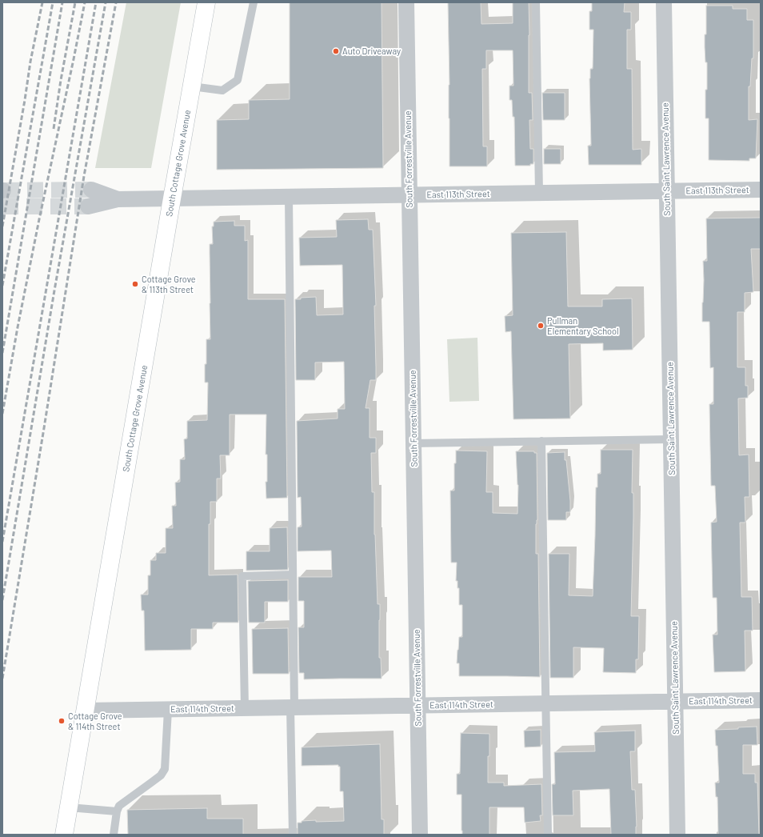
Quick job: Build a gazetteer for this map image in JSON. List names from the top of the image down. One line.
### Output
{"streets":{"street":["South Forrestville Avenue","South Saint Lawrence Avenue","South Cottage Grove Avenue","East 113th Street","East 114th Street"]},"crossings":[["South Forrestville Avenue","East 113th Street"],["South Forrestville Avenue","East 114th Street"],["South Saint Lawrence Avenue","East 113th Street"],["South Saint Lawrence Avenue","East 114th Street"],["South Cottage Grove Avenue","East 113th Street"],["South Cottage Grove Avenue","East 114th Street"]],"places":["Auto Driveaway","Cottage Grove & 113th Street","Pullman Elementary School","Cottage Grove & 114th Street"]}
